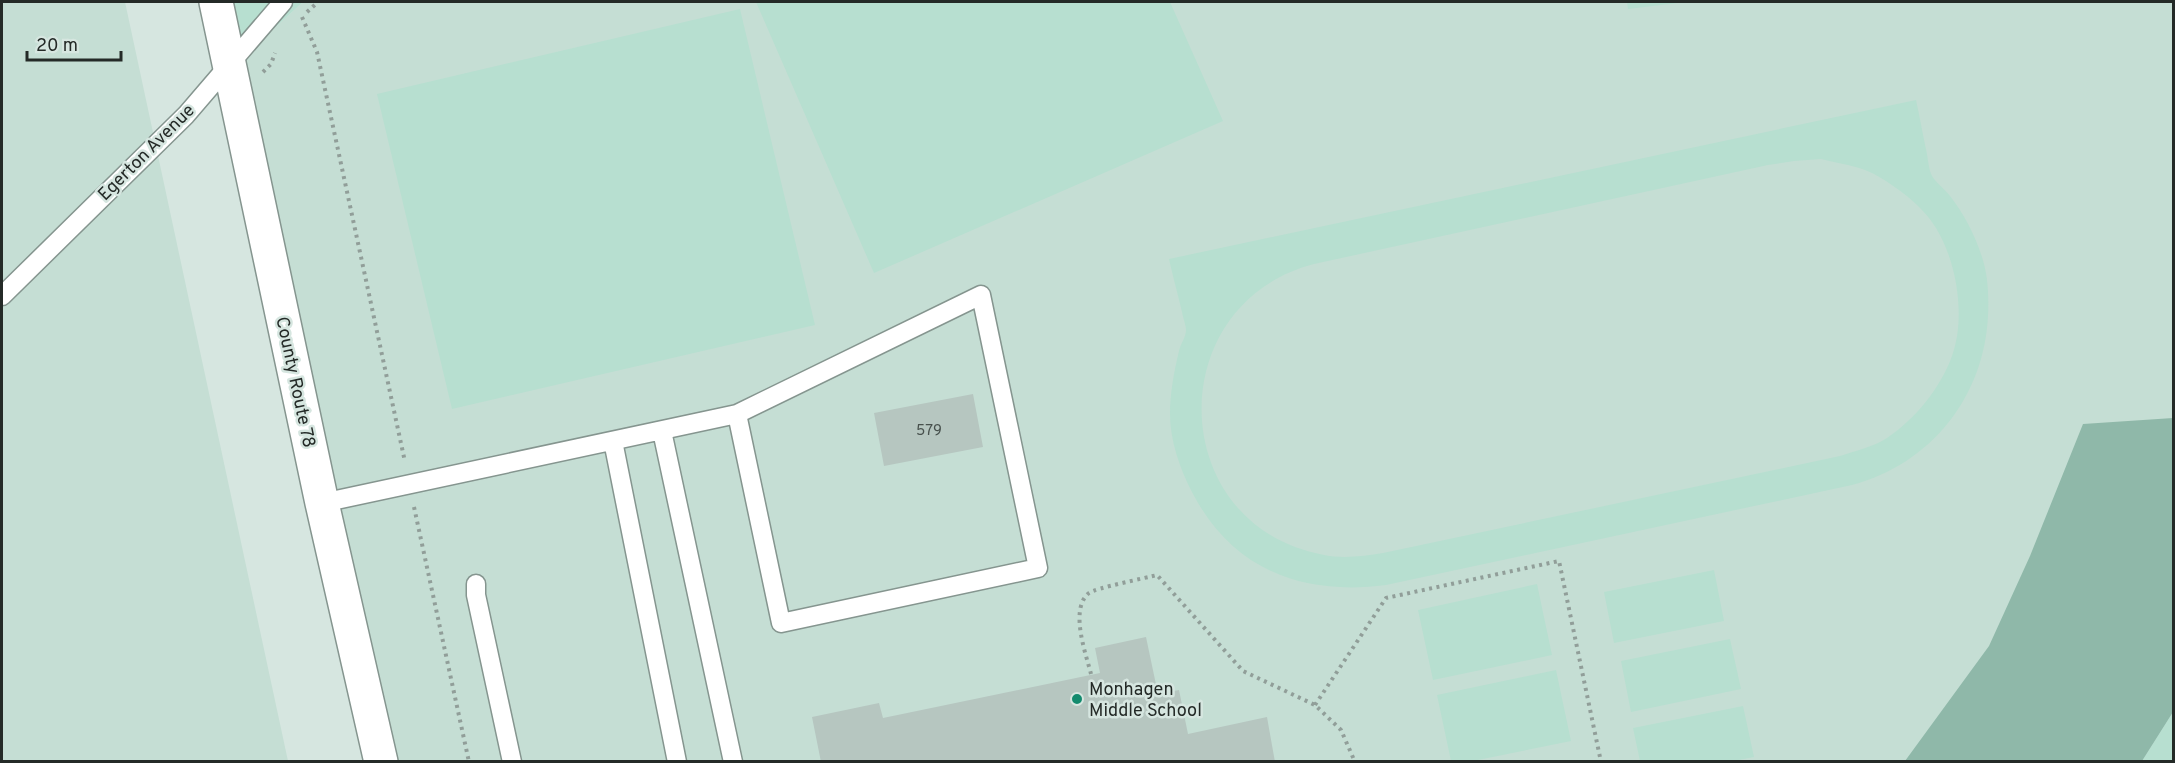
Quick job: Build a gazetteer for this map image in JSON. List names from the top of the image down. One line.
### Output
{"streets":{"street":["County Route 78"],"lane":["Egerton Avenue"]},"crossings":[["Egerton Avenue","County Route 78"]],"places":["Monhagen Middle School"],"house_numbers":["579"],"scale_bar":"20 m"}
